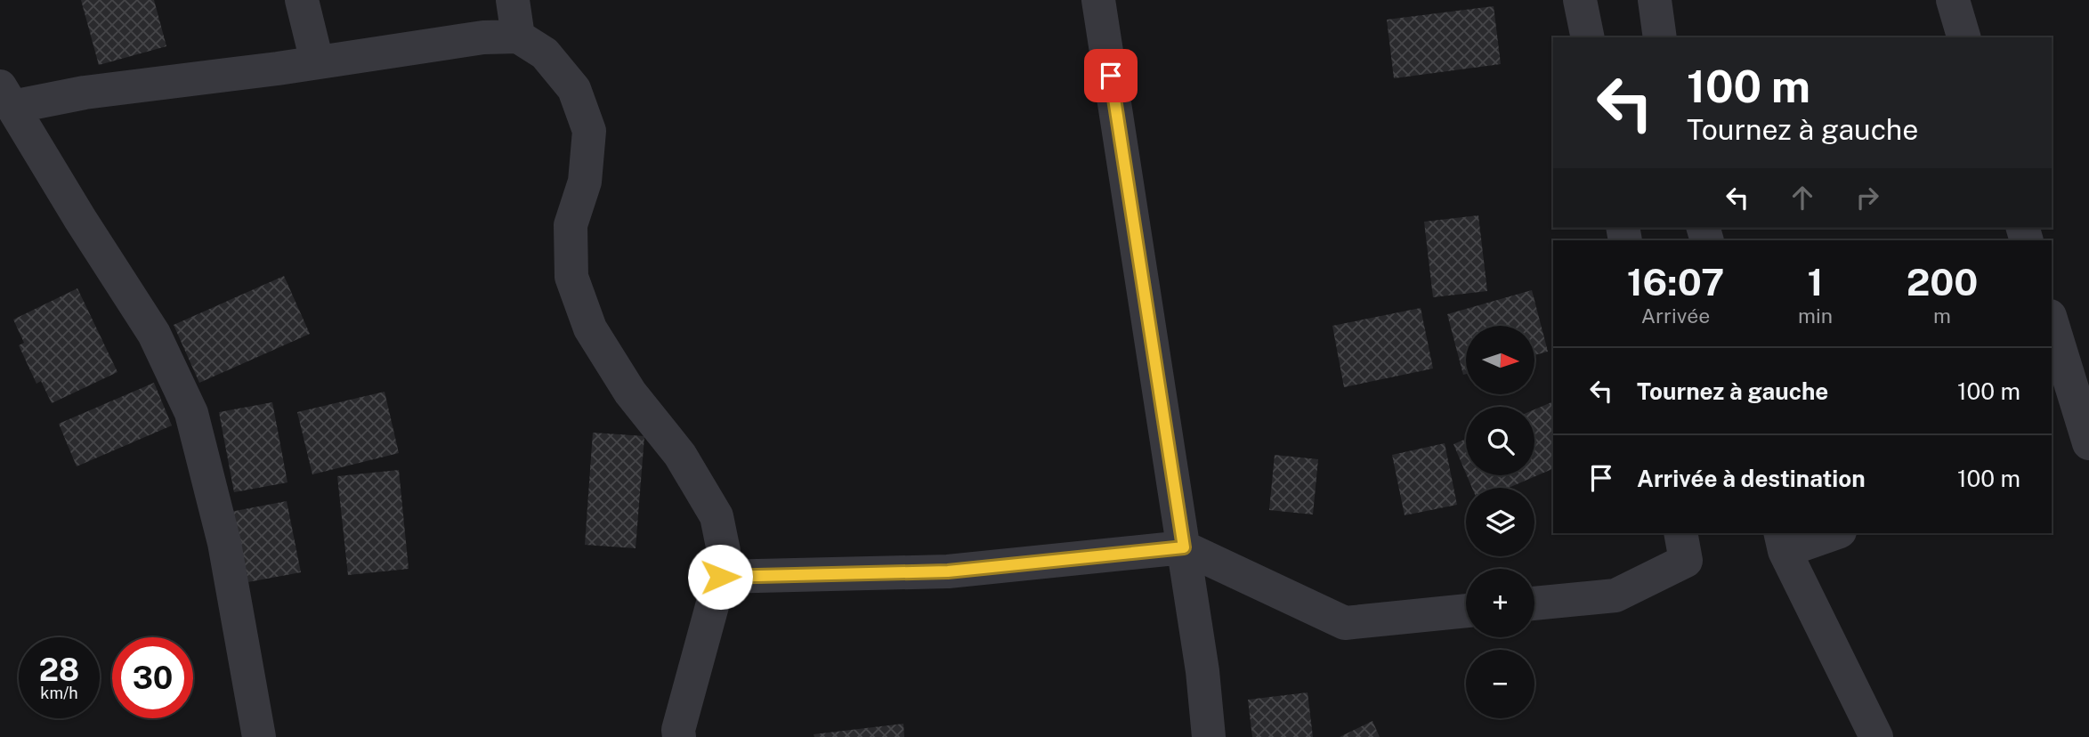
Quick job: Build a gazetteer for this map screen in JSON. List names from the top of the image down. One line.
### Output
{"north":"right","page":{"turn":["100 m","Tournez à gauche"],"eta":["16:07","Arrivée","1","min","200","m"],"map_buttons":["+","−"],"list":[{"name":"Tournez à gauche","value":"100 m"},{"name":"Arrivée à destination","value":"100 m"}],"speed":"28 km/h","limit":"30"}}
